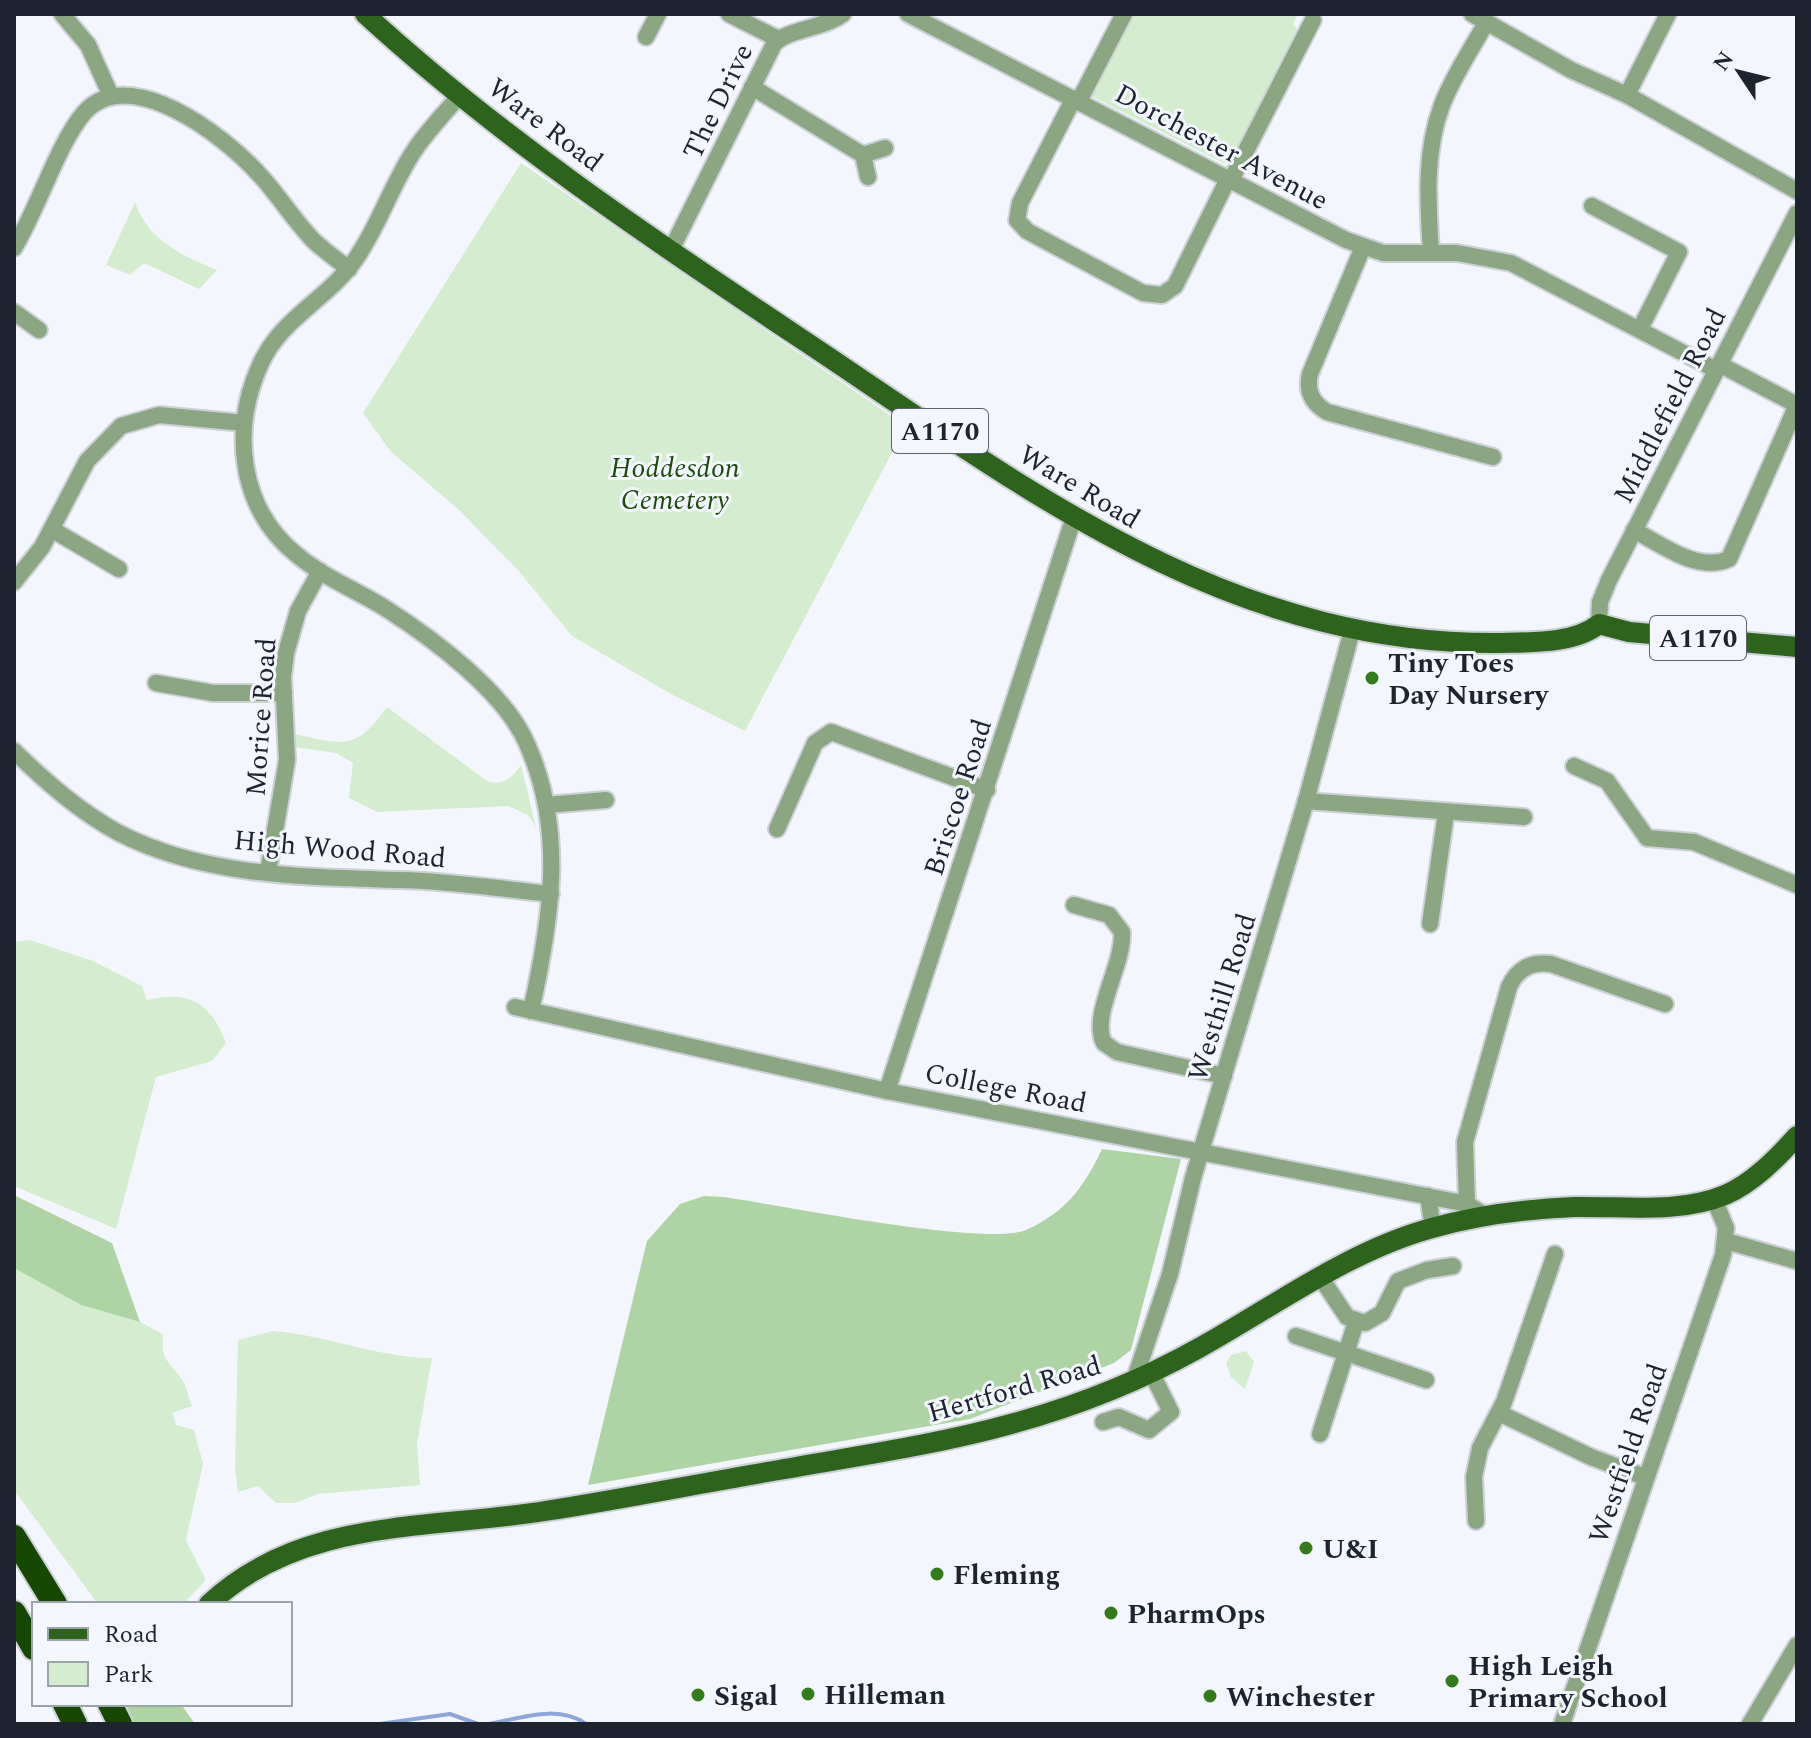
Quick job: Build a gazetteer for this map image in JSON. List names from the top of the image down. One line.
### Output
{"streets":{"main road":["Ware Road","A1170","Hertford Road"],"street":["The Drive","Dorchester Avenue","Middlefield Road","Morice Road","Briscoe Road","High Wood Road","Westhill Road","College Road","Westfield Road"]},"crossings":[["The Drive","Ware Road"],["Ware Road","Middlefield Road"],["Ware Road","A1170"],["Ware Road","Briscoe Road"],["Ware Road","Westhill Road"],["Dorchester Avenue","Middlefield Road"],["Middlefield Road","A1170"],["Morice Road","High Wood Road"],["Briscoe Road","College Road"],["High Wood Road","College Road"],["Westhill Road","College Road"],["Westhill Road","Hertford Road"],["College Road","Hertford Road"]],"parks":["Hoddesdon Cemetery"],"places":["Tiny Toes Day Nursery","U&I","Fleming","PharmOps","High Leigh Primary School","Hilleman","Sigal","Winchester"],"legend":["Road","Park"],"north":"top left"}
